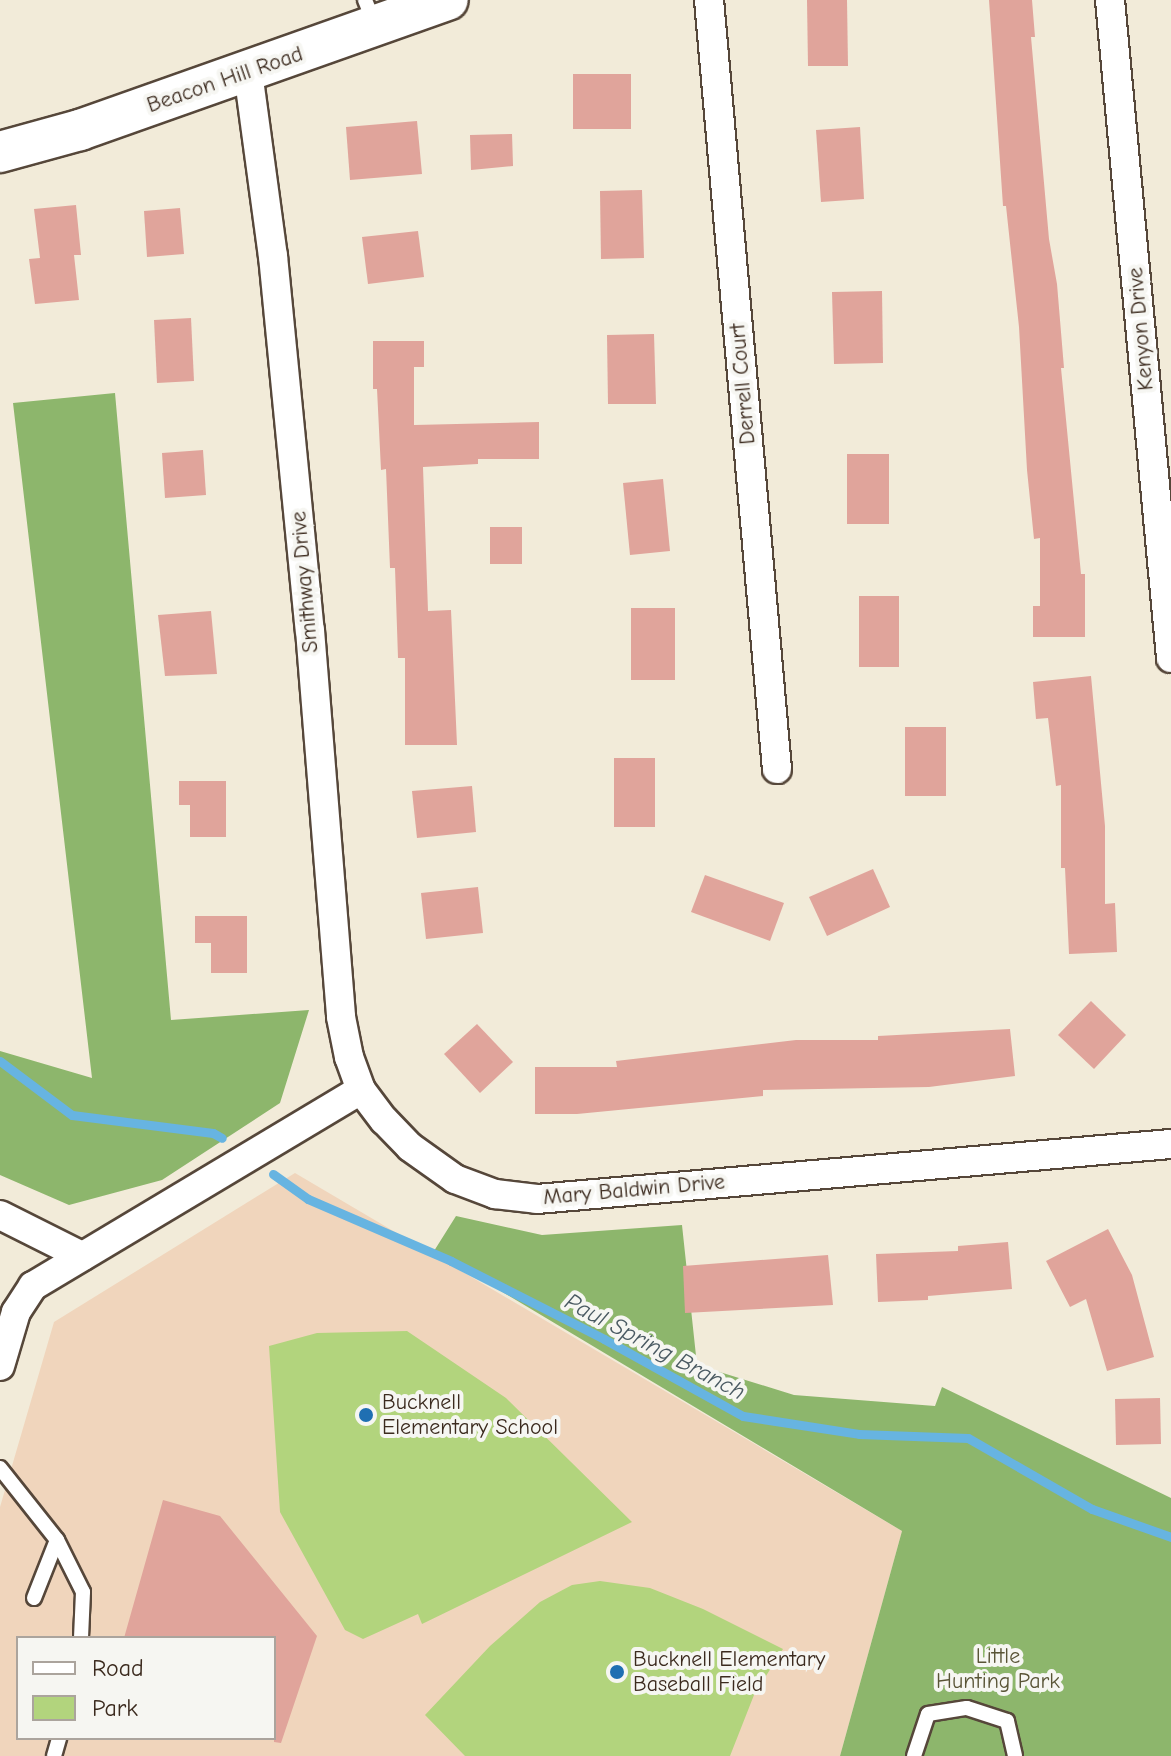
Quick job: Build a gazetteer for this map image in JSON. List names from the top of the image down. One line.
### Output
{"streets":{"main road":["Beacon Hill Road"],"street":["Kenyon Drive","Derrell Court","Smithway Drive","Mary Baldwin Drive"]},"crossings":[["Beacon Hill Road","Smithway Drive"],["Smithway Drive","Mary Baldwin Drive"]],"water":["Paul Spring Branch"],"parks":["Little Hunting Park"],"places":["Bucknell Elementary School","Bucknell Elementary Baseball Field"],"legend":["Road","Park"]}
